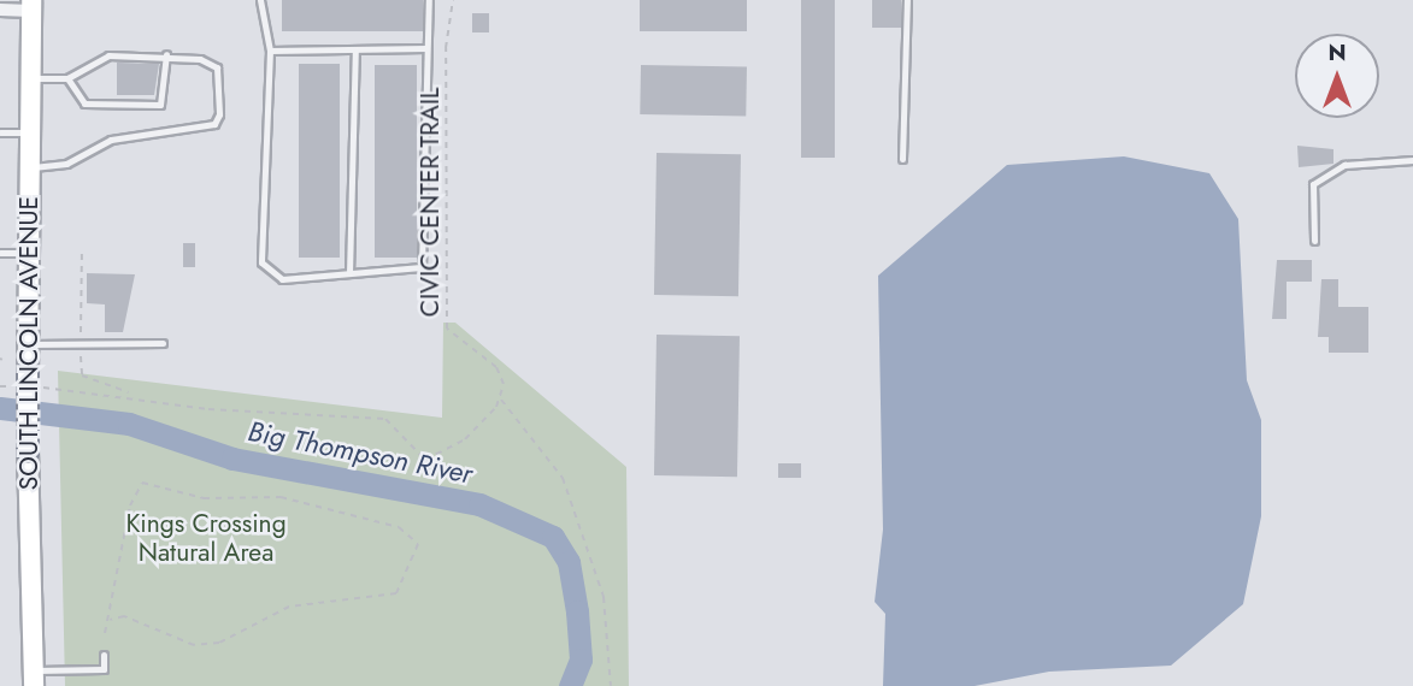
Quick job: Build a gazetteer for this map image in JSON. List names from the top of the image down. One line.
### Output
{"streets":{"highway":["SOUTH LINCOLN AVENUE"],"path":["CIVIC CENTER TRAIL"]},"water":["Big Thompson River"],"parks":["Kings Crossing Natural Area"],"north":"top"}
